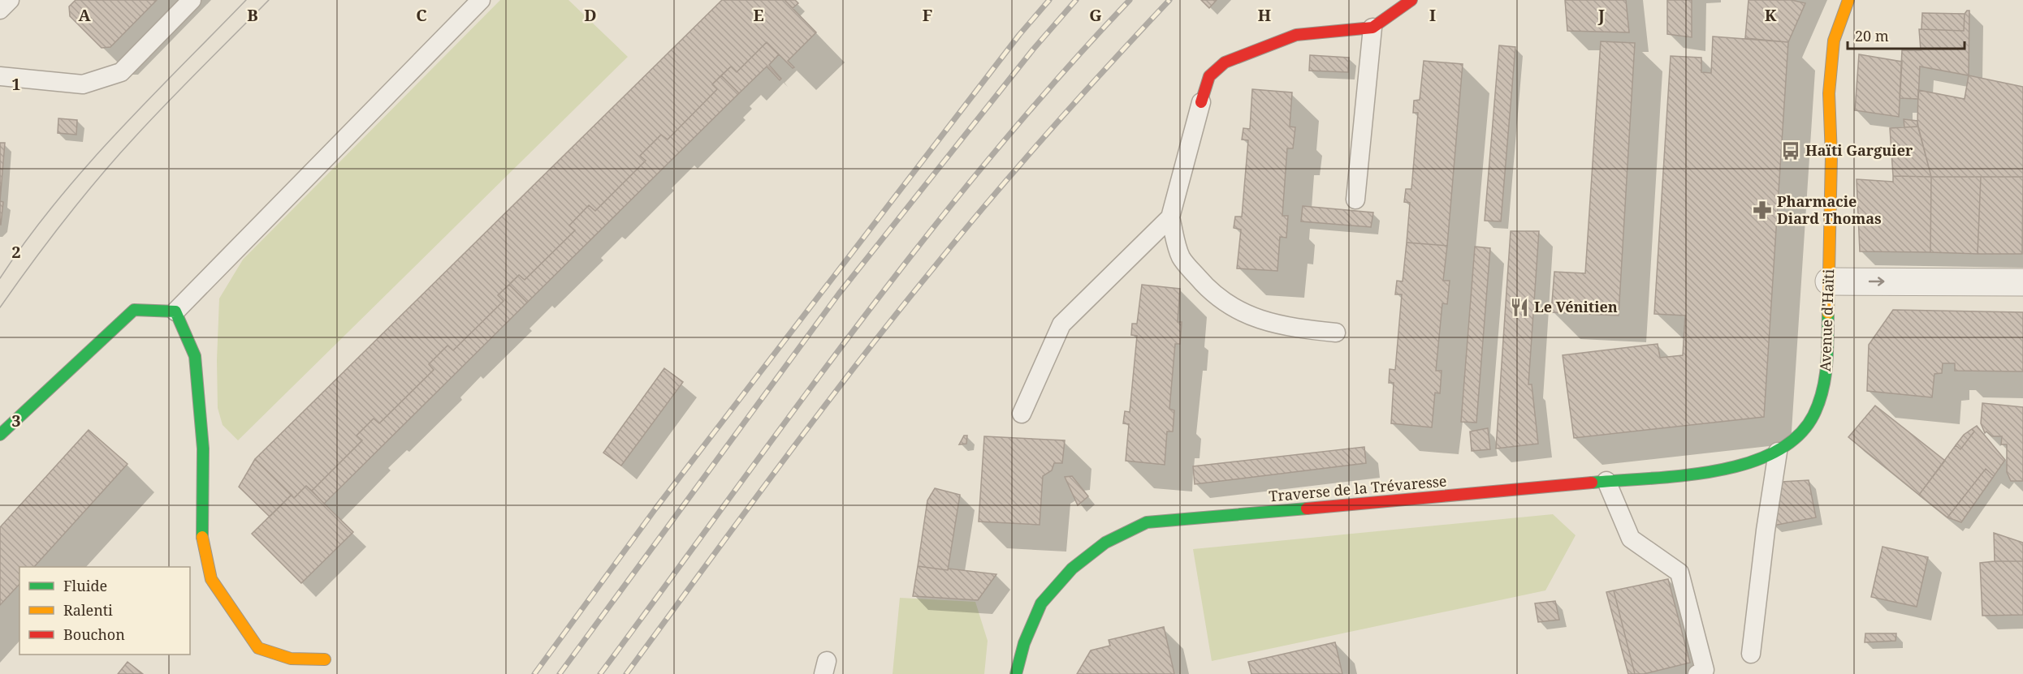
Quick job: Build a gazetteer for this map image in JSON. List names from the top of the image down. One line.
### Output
{"streets":{"street":["Avenue d'Haïti","Traverse de la Trévaresse"]},"crossings":[["Avenue d'Haïti","Traverse de la Trévaresse"]],"places":{"bus stop":["Haïti Garguier"],"pharmacy":["Pharmacie Diard Thomas"],"restaurant":["Le Vénitien"]},"legend":["Fluide","Ralenti","Bouchon"],"scale_bar":"20 m","grid":{"columns":["A","B","C","D","E","F","G","H","I","J","K"],"rows":["1","2","3"]}}
